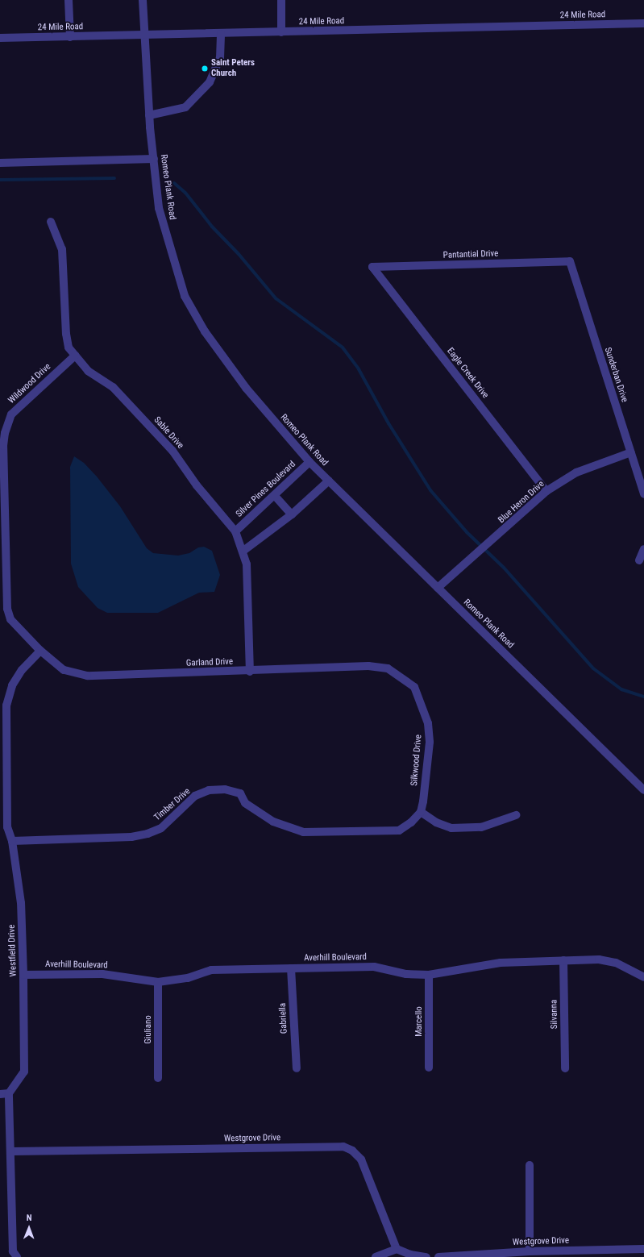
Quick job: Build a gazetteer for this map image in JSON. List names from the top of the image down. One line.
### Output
{"streets":{"street":["24 Mile Road","Romeo Plank Road","Pantantial Drive","Eagle Creek Drive","Sunderban Drive","Wildwood Drive","Sable Drive","Silver Pines Boulevard","Blue Heron Drive","Garland Drive","Silkwood Drive","Timber Drive","Westfield Drive","Averhill Boulevard","Silvanna","Gabriella","Marcello","Giuliano","Westgrove Drive"]},"crossings":[["24 Mile Road","Romeo Plank Road"],["Romeo Plank Road","Silver Pines Boulevard"],["Romeo Plank Road","Blue Heron Drive"],["Pantantial Drive","Eagle Creek Drive"],["Pantantial Drive","Sunderban Drive"],["Eagle Creek Drive","Blue Heron Drive"],["Sunderban Drive","Blue Heron Drive"],["Wildwood Drive","Sable Drive"],["Wildwood Drive","Garland Drive"],["Wildwood Drive","Westfield Drive"],["Sable Drive","Silver Pines Boulevard"],["Sable Drive","Garland Drive"],["Garland Drive","Silkwood Drive"],["Garland Drive","Westfield Drive"],["Silkwood Drive","Timber Drive"],["Timber Drive","Westfield Drive"],["Westfield Drive","Averhill Boulevard"],["Averhill Boulevard","Silvanna"],["Averhill Boulevard","Gabriella"],["Averhill Boulevard","Marcello"],["Averhill Boulevard","Giuliano"]],"places":["Saint Peters Church"],"north":"top"}
